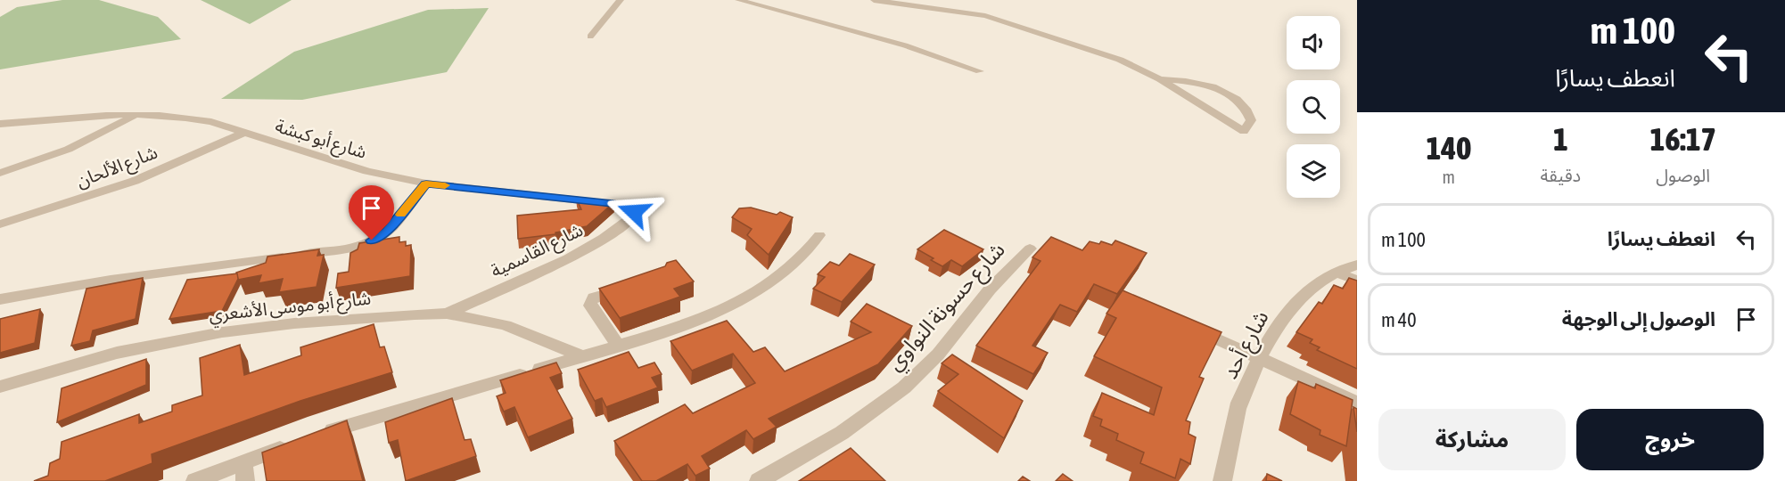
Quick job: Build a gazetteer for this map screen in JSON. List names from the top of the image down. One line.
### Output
{"streets":{"street":["شارع أبو كبشة","شارع الألحان","شارع القاسمية","شارع أبو موسى الأشعري","شارع حسونة النواوي","شارع أحد"]},"crossings":[["شارع أبو كبشة","شارع الألحان"],["شارع أبو كبشة","شارع القاسمية"],["شارع القاسمية","شارع أبو موسى الأشعري"]],"page":{"turn":["100 m","انعطف يسارًا"],"eta":["16:17","الوصول","1","دقيقة","140","m"],"list":[{"name":"انعطف يسارًا","value":"100 m"},{"name":"الوصول إلى الوجهة","value":"40 m"}],"buttons":["خروج","مشاركة"]}}
